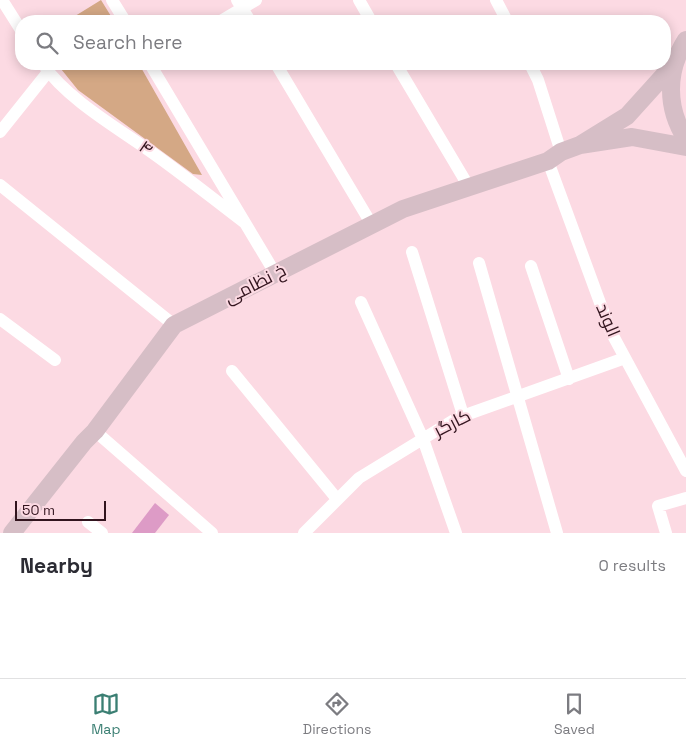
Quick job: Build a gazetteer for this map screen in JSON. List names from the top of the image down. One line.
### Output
{"streets":{"street":["۴","خ نظامی","الوند","کارگر"]},"crossings":[["خ نظامی","الوند"],["الوند","کارگر"]],"scale_bar":"50 m","page":{"search":"Search here","scale":"50 m","heading":["Nearby","0 results"],"nav":["Map","Directions","Saved"]}}
